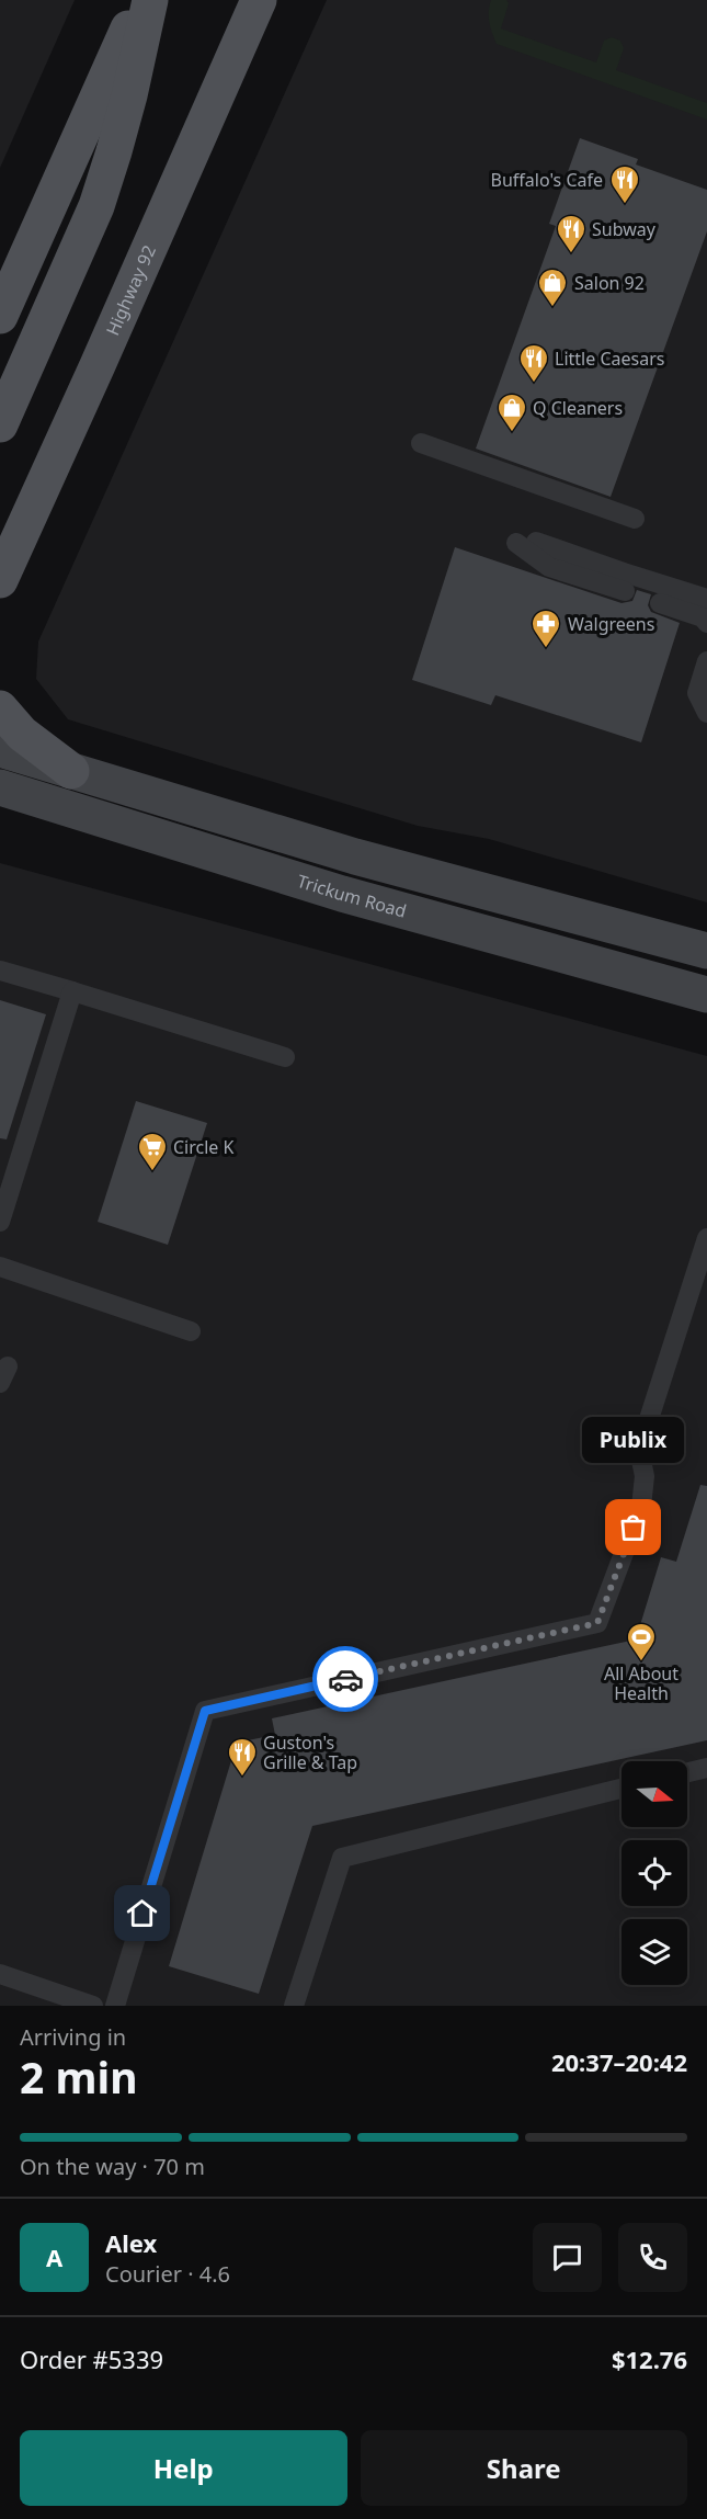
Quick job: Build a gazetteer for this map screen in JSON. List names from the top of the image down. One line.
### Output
{"streets":{"main road":["Highway 92"],"street":["Trickum Road"]},"places":{"restaurant":["Buffalo's Cafe","Subway","Little Caesars","Guston's Grille & Tap"],"shop":["Salon 92","Q Cleaners"],"pharmacy":["Walgreens"],"supermarket":["Circle K"],"other":["Publix"],"sports":["All About Health"]},"north":"right","page":{"bubble":"Publix","heading":["2 min","Arriving in","20:37–20:42"],"panel":["Alex","Courier · 4.6","Order #5339","$12.76"],"bar":"On the way · 70 m","round":"A","buttons":["Help","Share"]}}
